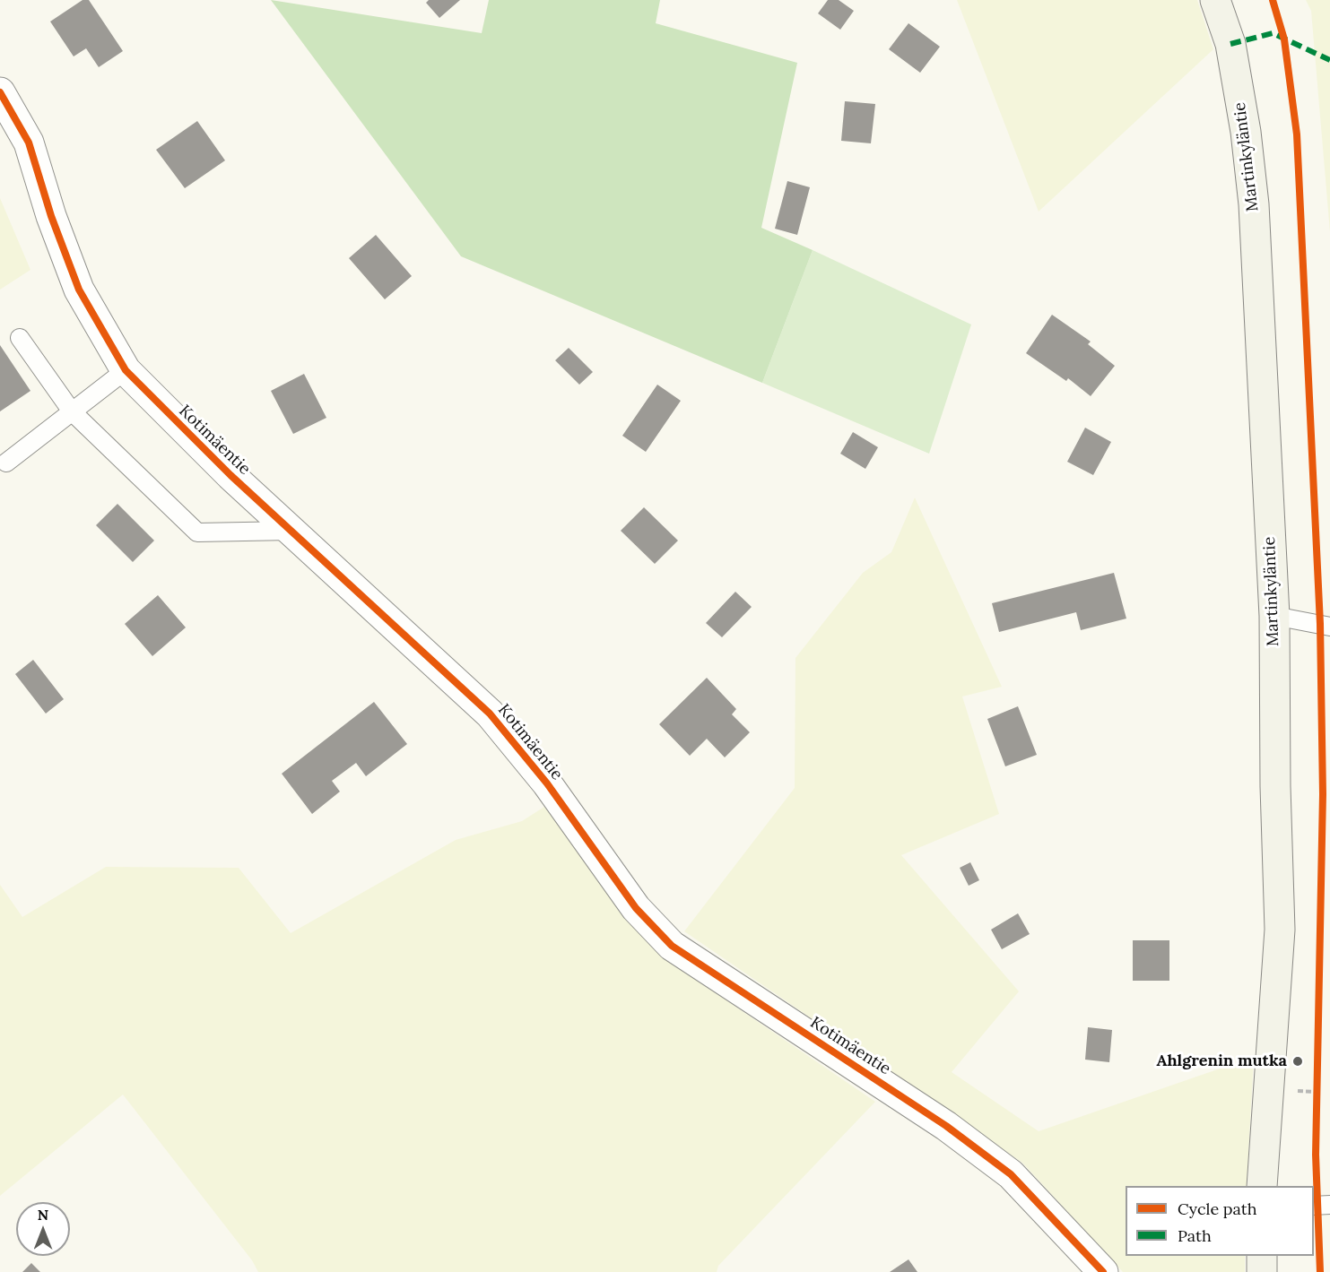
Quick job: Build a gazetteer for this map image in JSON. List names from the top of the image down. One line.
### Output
{"streets":{"street":["Martinkyläntie","Kotimäentie"]},"places":["Ahlgrenin mutka"],"legend":["Cycle path","Path"],"north":"top"}
